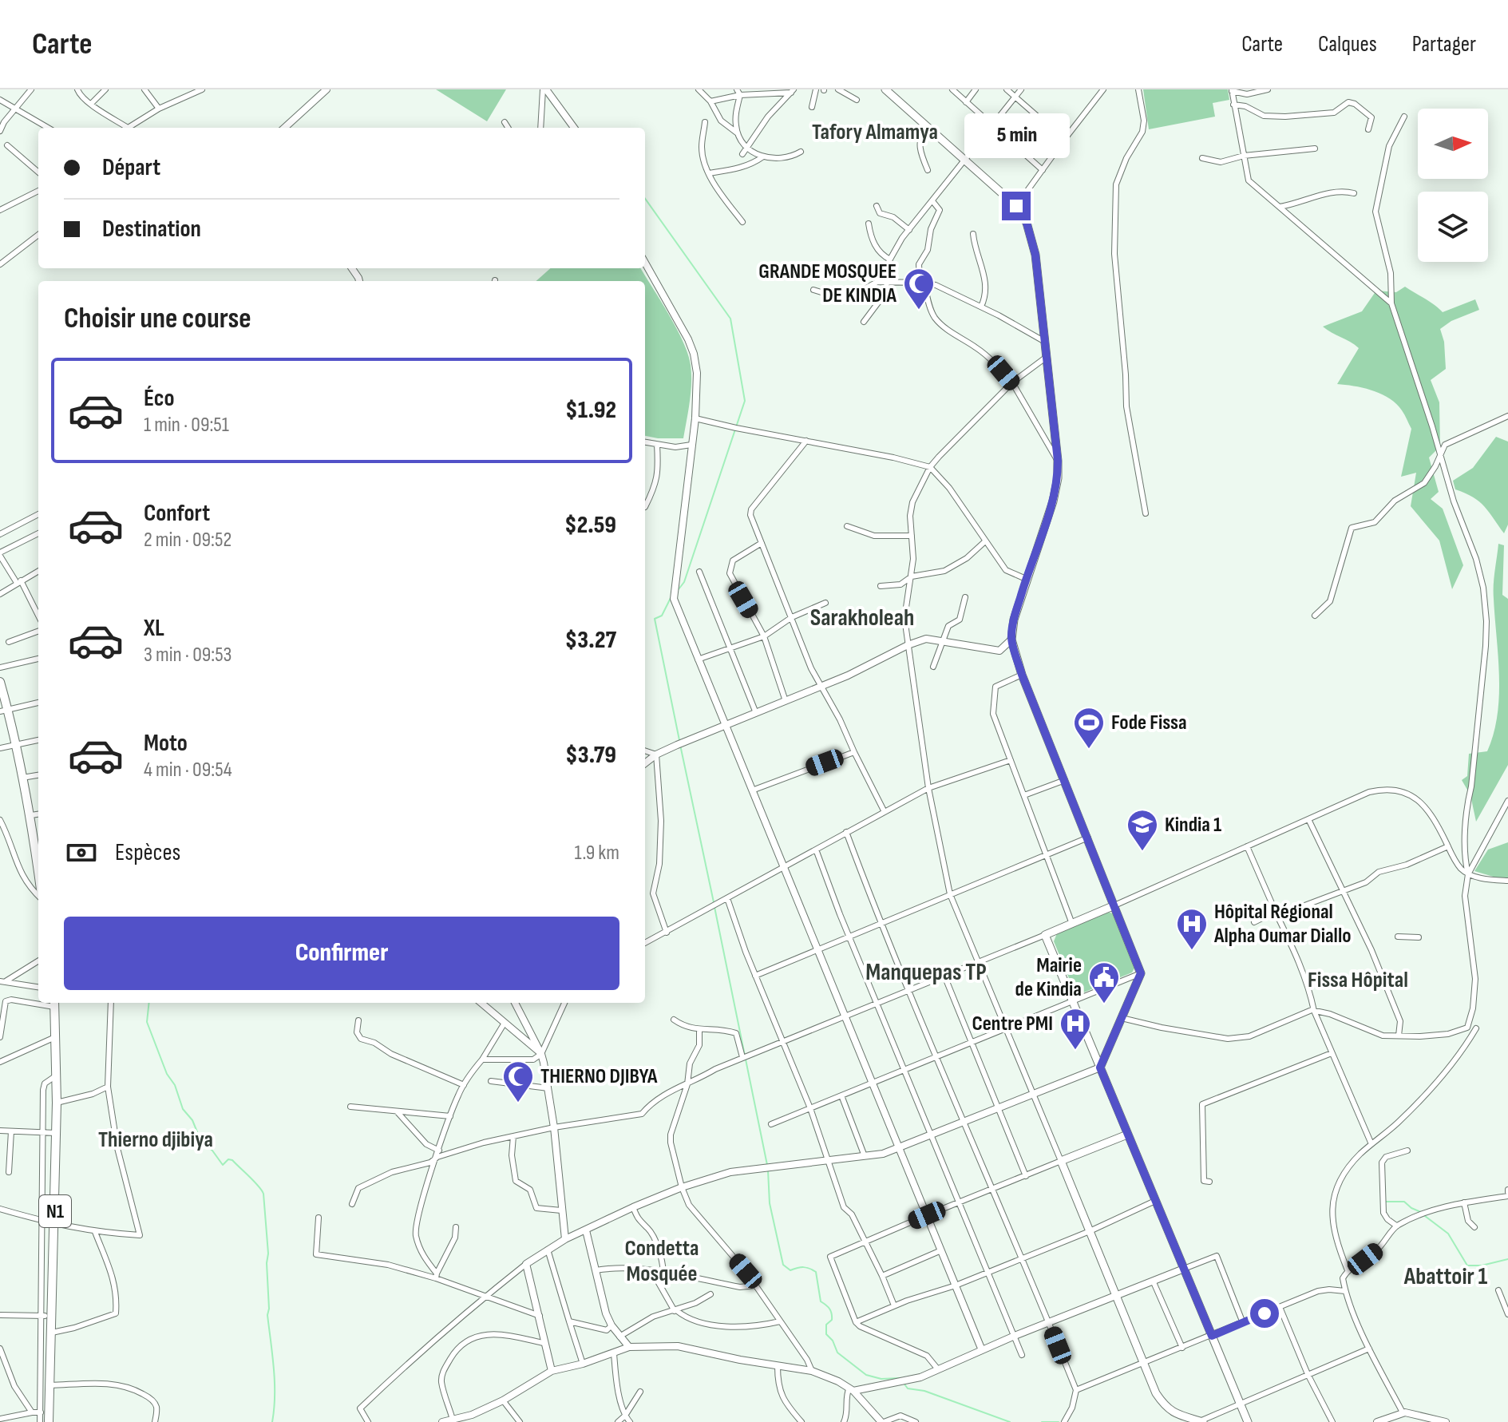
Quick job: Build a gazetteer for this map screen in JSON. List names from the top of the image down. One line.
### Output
{"streets":{"highway":["N1"]},"districts":["Tafory Almamya","Sarakholeah","Manquepas TP","Fissa Hôpital","Thierno djibiya","Сondetta Mosquée","Abattoir 1"],"places":{"mosque":["GRANDE MOSQUEE DE KINDIA","THIERNO DJIBYA"],"sports":["Fode Fissa"],"school or university":["Kindia 1"],"hospital":["Hôpital Régional Alpha Oumar Diallo","Centre PMI"],"public building":["Mairie de Kindia"]},"north":"right","page":{"header":"Carte","nav":["Carte","Calques","Partager"],"bubble":"5 min","banner":["Départ","Destination"],"heading":"Choisir une course","list":[{"name":"Éco","note":"1 min · 09:51","value":"$1.92"},{"name":"Confort","note":"2 min · 09:52","value":"$2.59"},{"name":"XL","note":"3 min · 09:53","value":"$3.27"},{"name":"Moto","note":"4 min · 09:54","value":"$3.79"}],"pay":["Espèces","1.9 km"],"buttons":"Confirmer"}}
